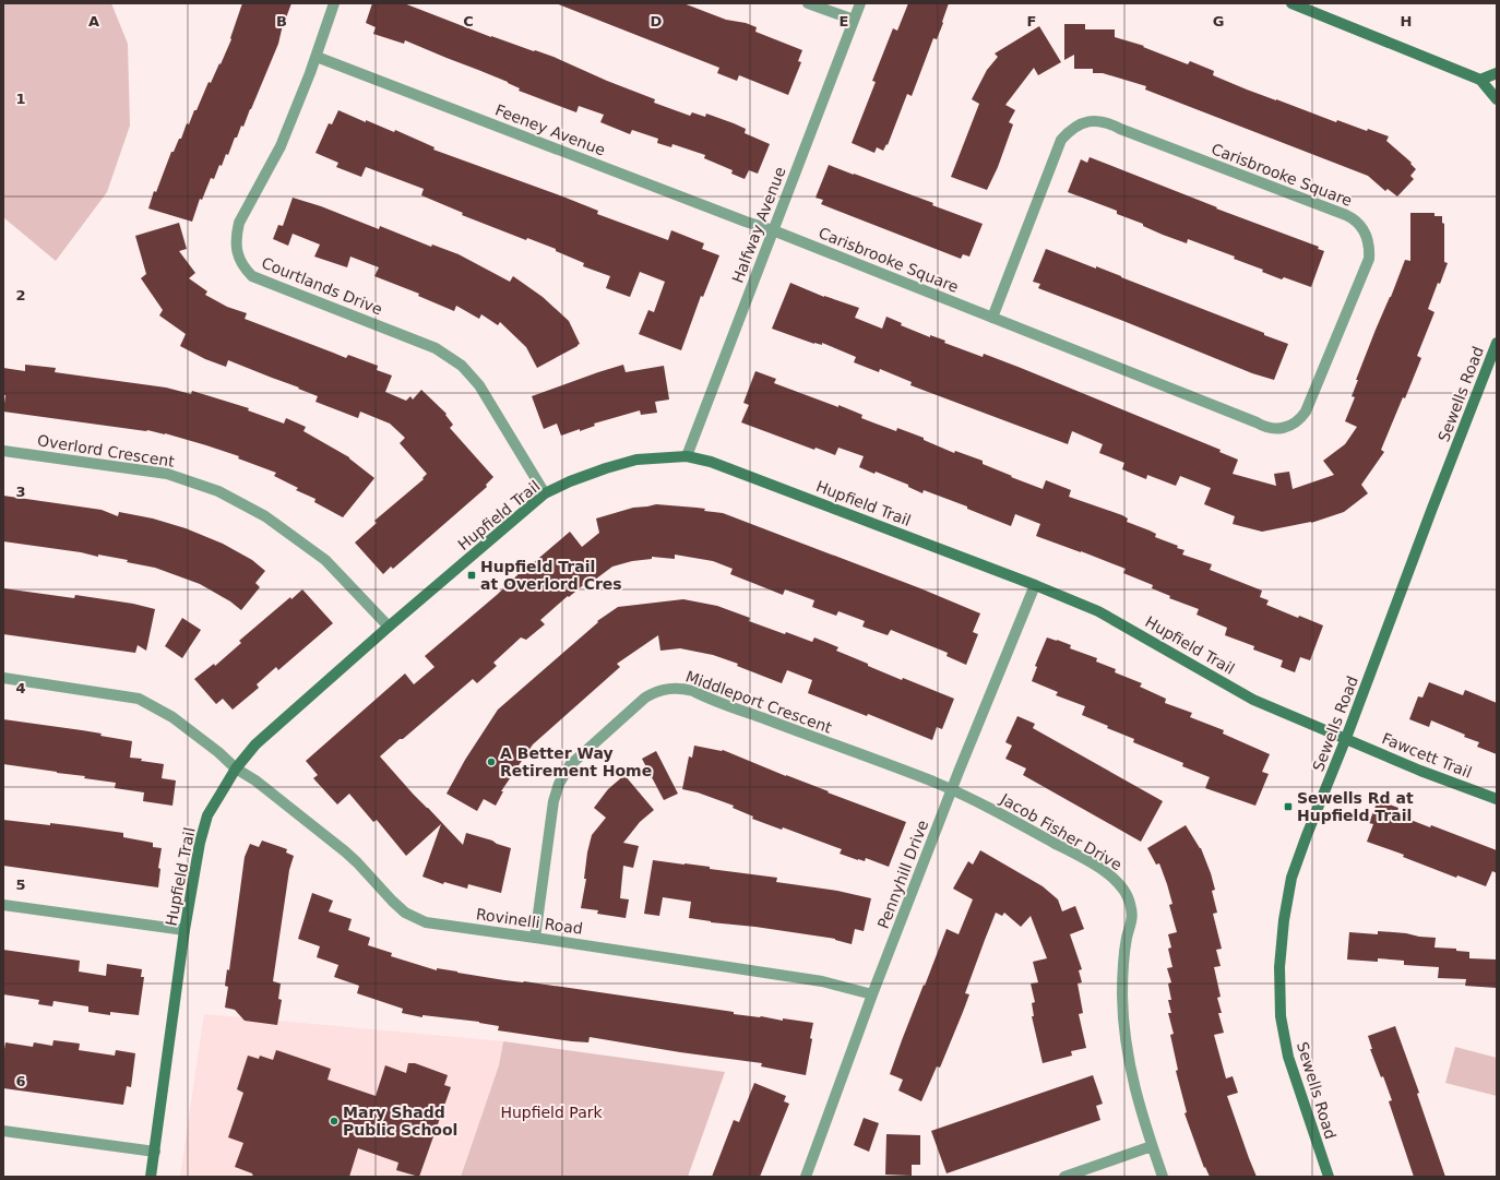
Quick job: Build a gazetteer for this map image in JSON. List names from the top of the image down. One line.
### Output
{"streets":{"street":["Feeney Avenue","Carisbrooke Square","Halfway Avenue","Courtlands Drive","Sewells Road","Overlord Crescent","Hupfield Trail","Middleport Crescent","Fawcett Trail","Jacob Fisher Drive","Pennyhill Drive","Rovinelli Road"]},"crossings":[["Feeney Avenue","Carisbrooke Square"],["Feeney Avenue","Halfway Avenue"],["Feeney Avenue","Courtlands Drive"],["Carisbrooke Square","Halfway Avenue"],["Halfway Avenue","Hupfield Trail"],["Courtlands Drive","Hupfield Trail"],["Sewells Road","Hupfield Trail"],["Sewells Road","Fawcett Trail"],["Overlord Crescent","Hupfield Trail"],["Hupfield Trail","Fawcett Trail"],["Hupfield Trail","Pennyhill Drive"],["Hupfield Trail","Rovinelli Road"],["Middleport Crescent","Jacob Fisher Drive"],["Middleport Crescent","Pennyhill Drive"],["Middleport Crescent","Rovinelli Road"],["Jacob Fisher Drive","Pennyhill Drive"],["Pennyhill Drive","Rovinelli Road"]],"parks":["Hupfield Park"],"places":{"transit":["Hupfield Trail at Overlord Cres","Sewells Rd at Hupfield Trail"],"other":["A Better Way Retirement Home","Mary Shadd Public School"]},"grid":{"columns":["A","B","C","D","E","F","G","H"],"rows":["1","2","3","4","5","6"]}}
